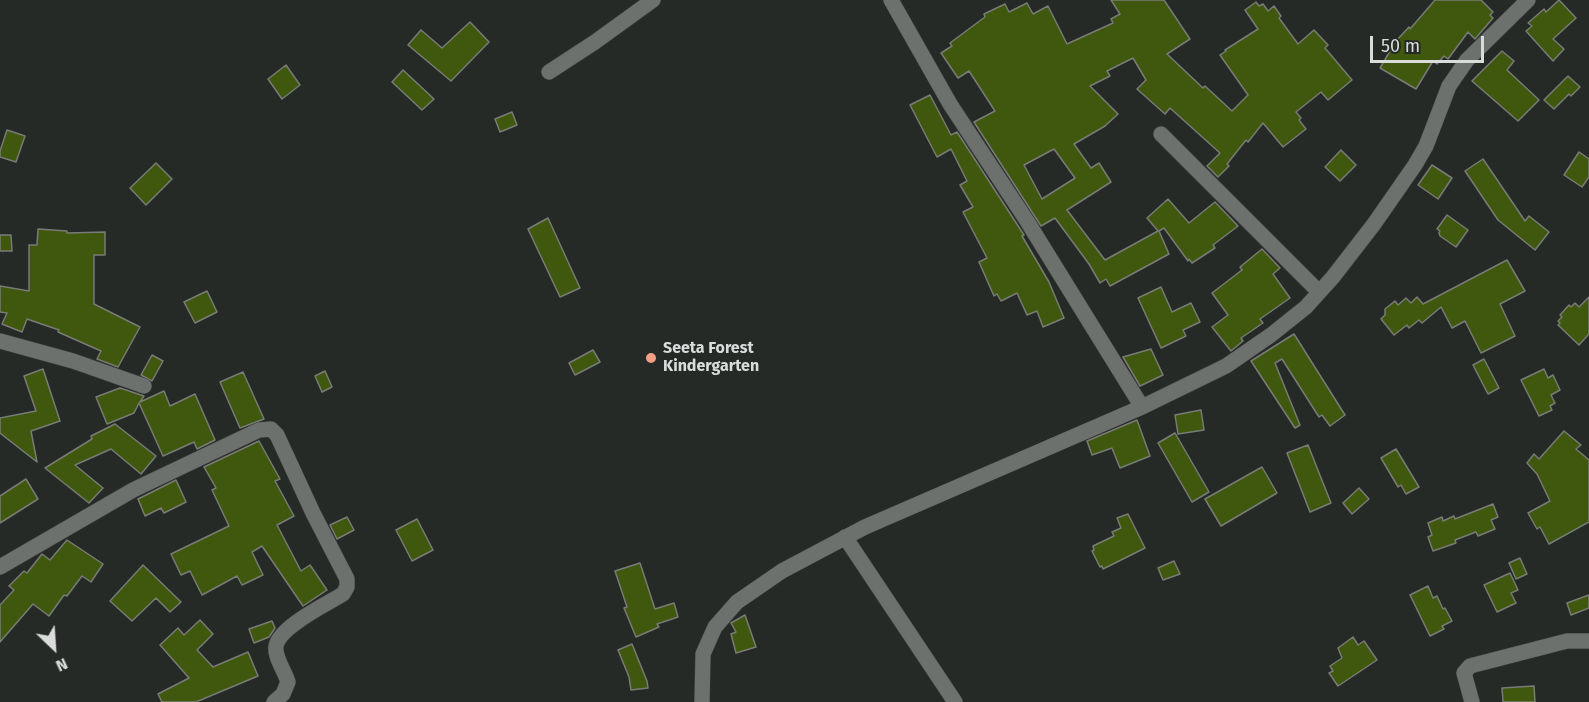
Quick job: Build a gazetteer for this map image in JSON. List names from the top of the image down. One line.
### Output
{"places":["Seeta Forest Kindergarten"],"scale_bar":"50 m","north":"bottom right"}
